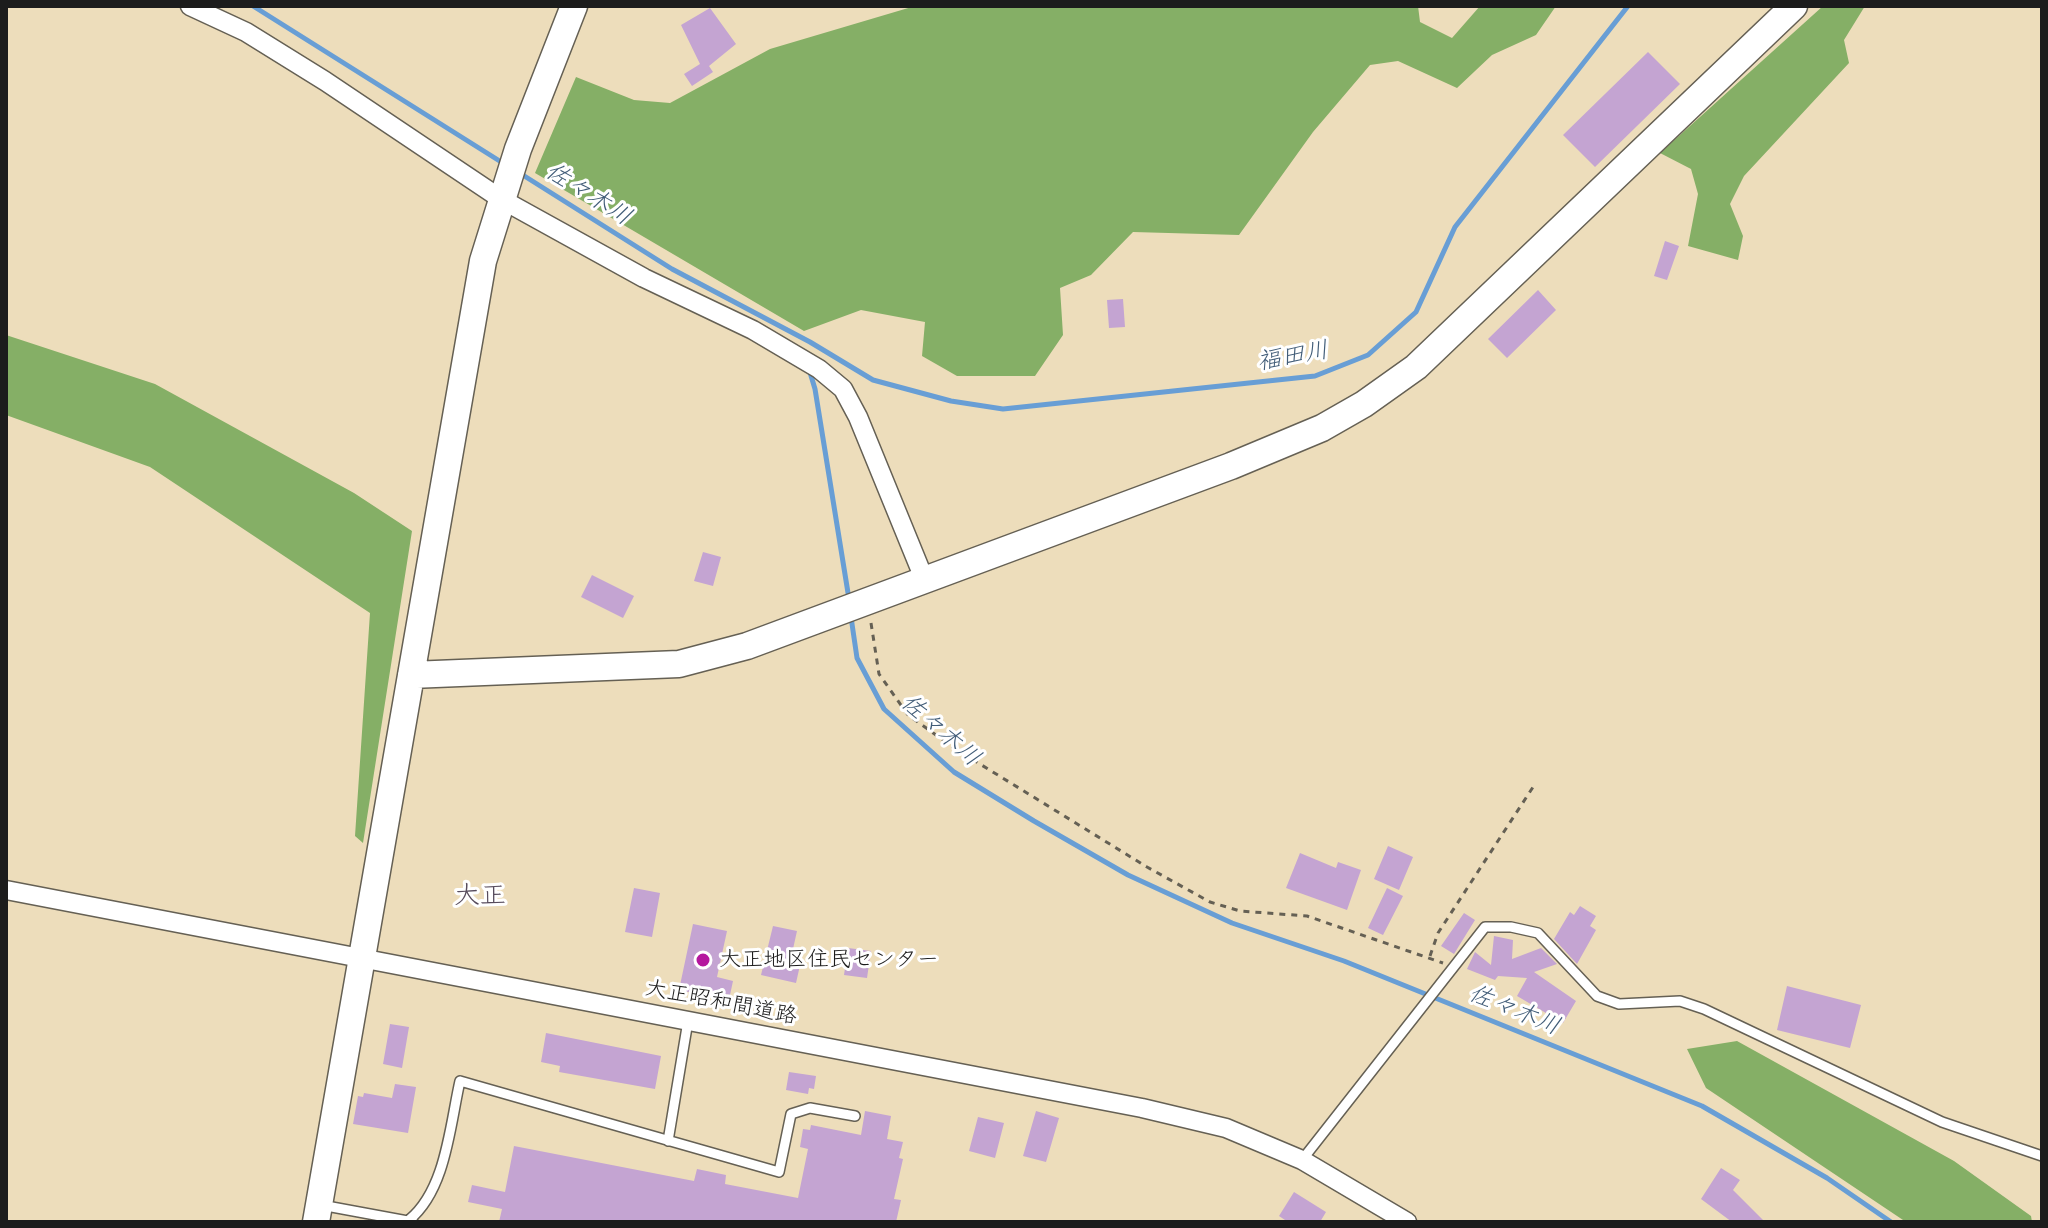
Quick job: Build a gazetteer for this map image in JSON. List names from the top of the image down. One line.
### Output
{"streets":{"street":["大正昭和間道路"]},"districts":["大正"],"water":["佐々木川","福田川"],"places":["大正地区住民センター"]}
